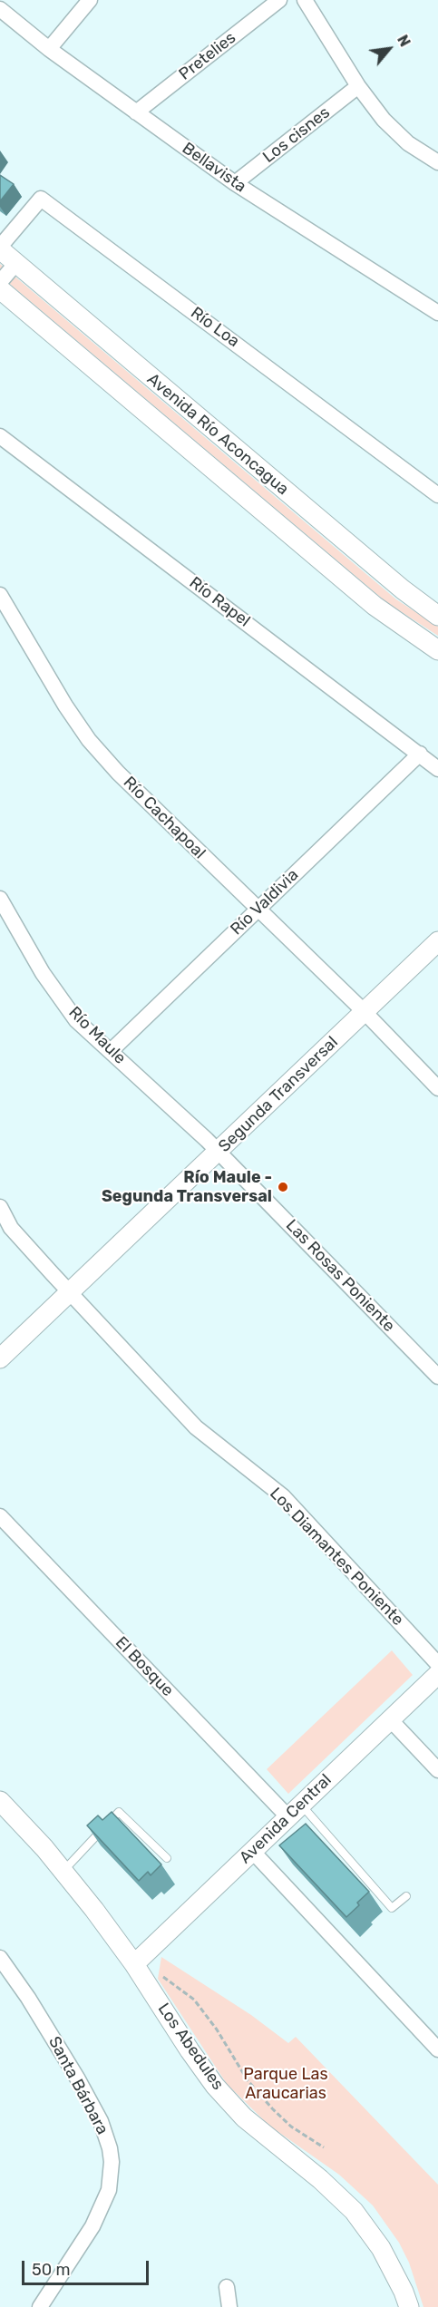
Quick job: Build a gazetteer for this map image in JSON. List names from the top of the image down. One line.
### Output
{"streets":{"street":["Pretelies","Los cisnes","Bellavista","Río Loa","Avenida Río Aconcagua","Río Rapel","Río Cachapoal","Río Valdivia","Río Maule","Segunda Transversal","Las Rosas Poniente","Los Diamantes Poniente","El Bosque","Avenida Central","Los Abedules","Santa Bárbara"]},"crossings":[["Pretelies","Bellavista"],["Los cisnes","Bellavista"],["Río Loa","Avenida Río Aconcagua"],["Río Rapel","Río Valdivia"],["Río Cachapoal","Río Valdivia"],["Río Cachapoal","Segunda Transversal"],["Río Valdivia","Río Maule"],["Río Maule","Segunda Transversal"],["Río Maule","Las Rosas Poniente"],["Segunda Transversal","Las Rosas Poniente"],["Segunda Transversal","Los Diamantes Poniente"],["El Bosque","Avenida Central"],["Avenida Central","Los Abedules"]],"parks":["Parque Las Araucarias"],"places":["Río Maule - Segunda Transversal"],"scale_bar":"50 m","north":"top right"}
